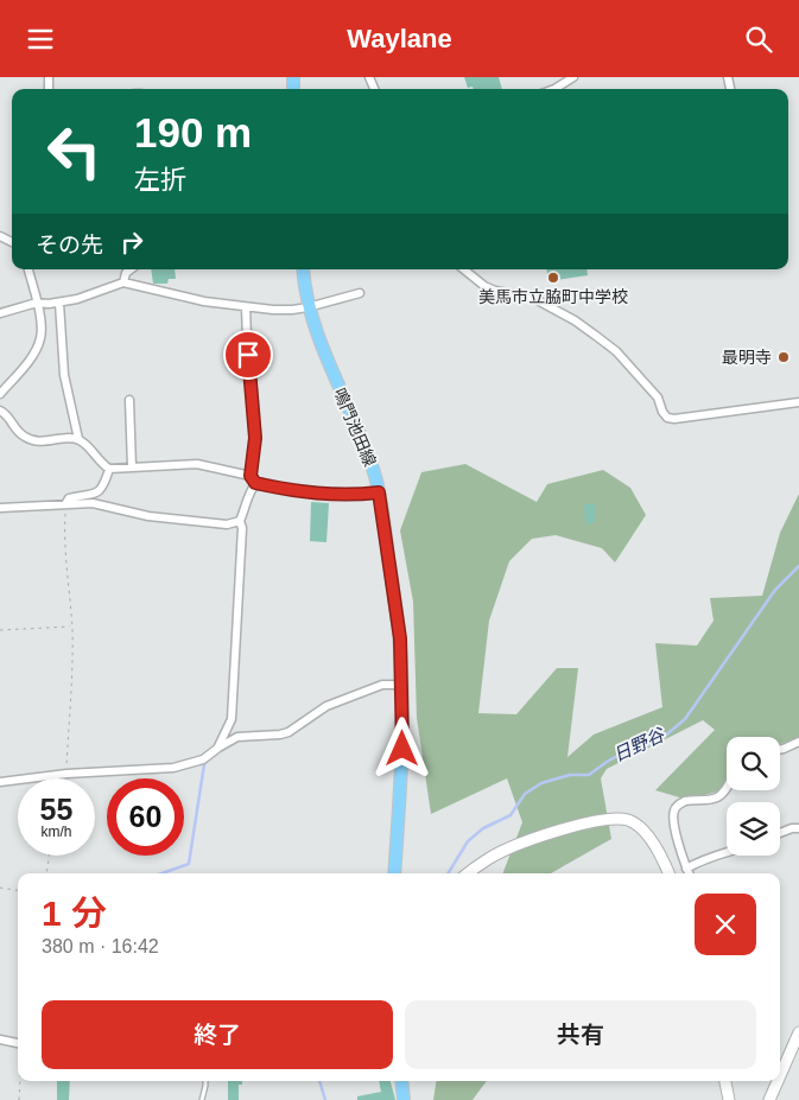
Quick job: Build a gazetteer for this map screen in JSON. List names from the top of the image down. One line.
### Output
{"streets":{"main road":["鳴門池田線"]},"water":["日野谷"],"places":["美馬市立脇町中学校","最明寺"],"page":{"header":"Waylane","turn":["190 m","左折"],"then":"その先","speed":"55 km/h","limit":"60","heading":["1 分","380 m · 16:42"],"buttons":["終了","共有"]}}
